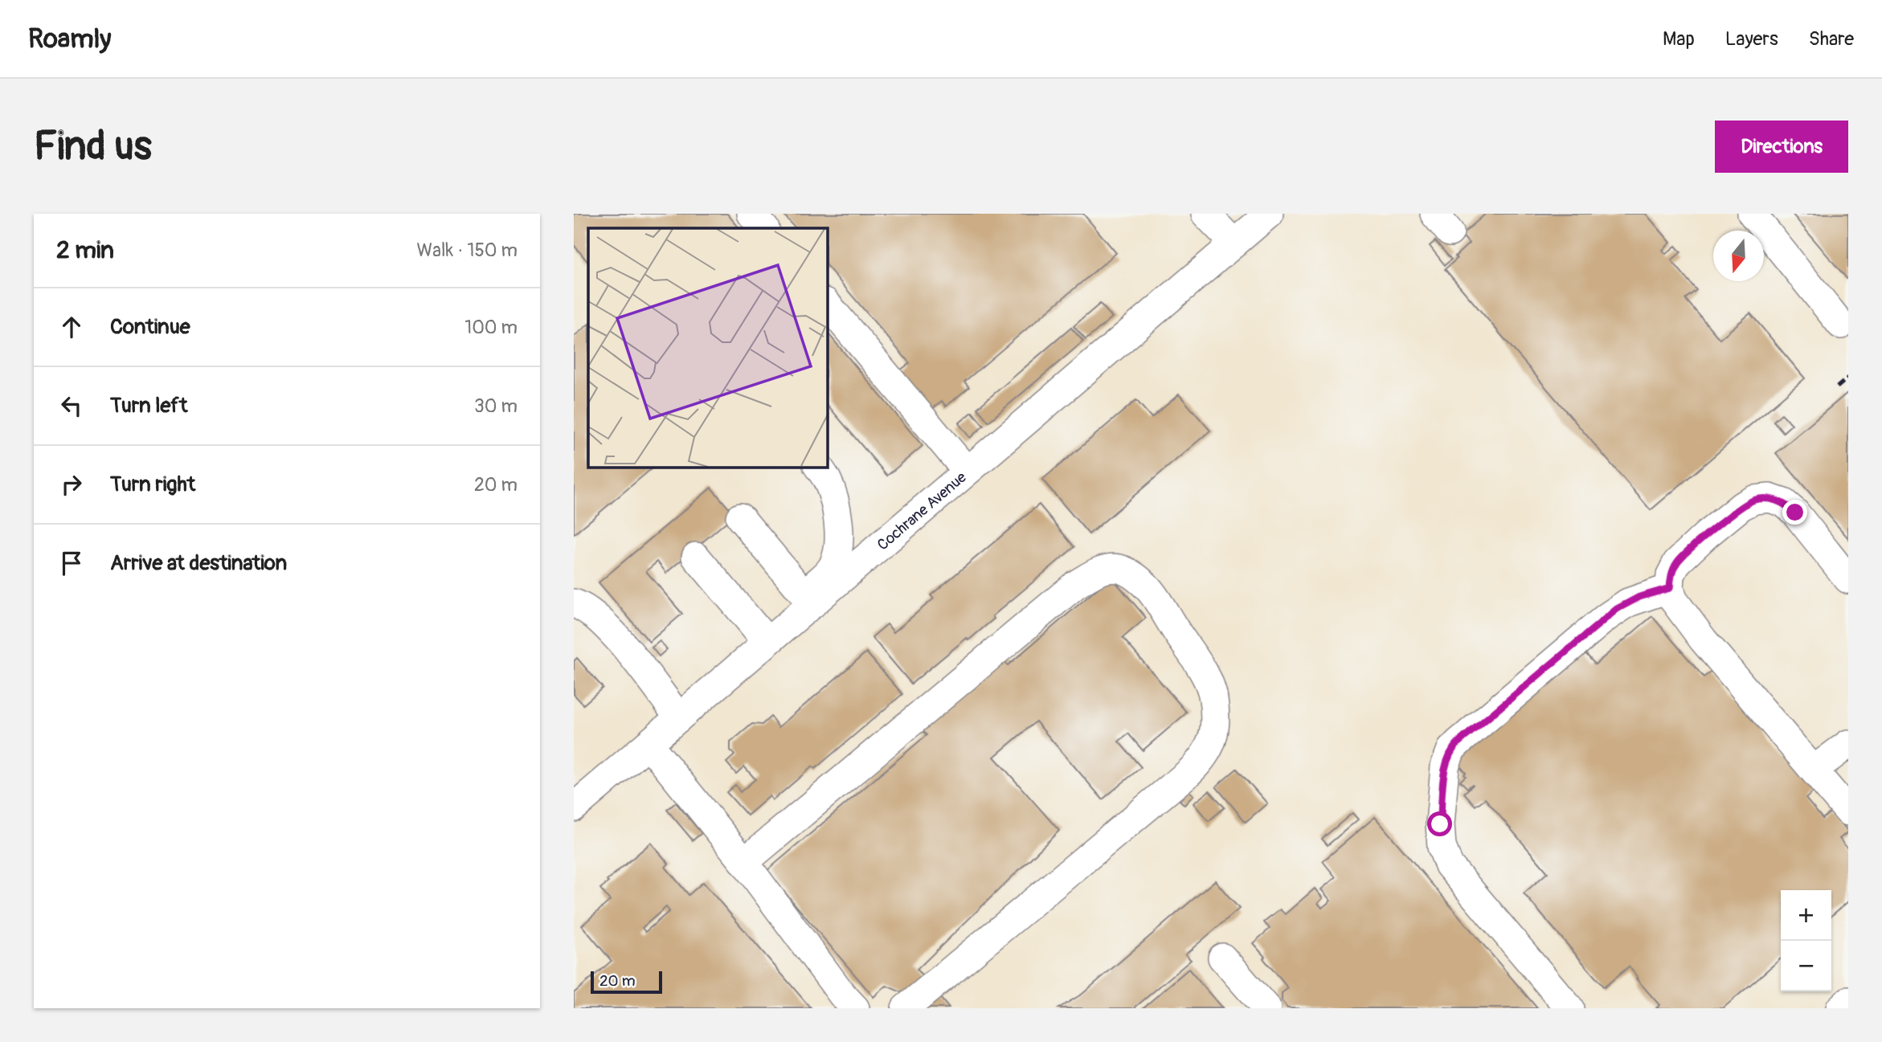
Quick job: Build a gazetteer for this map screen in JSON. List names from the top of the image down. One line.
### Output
{"streets":{"lane":["Cochrane Avenue"]},"scale_bar":"20 m","north":"bottom","page":{"header":"Roamly","nav":["Map","Layers","Share"],"buttons":"Directions","title":"Find us","heading":["2 min","Walk · 150 m"],"list":[["Continue","100 m"],["Turn left","30 m"],["Turn right","20 m"],"Arrive at destination"],"map_buttons":["+","−"],"scale":"20 m"}}
